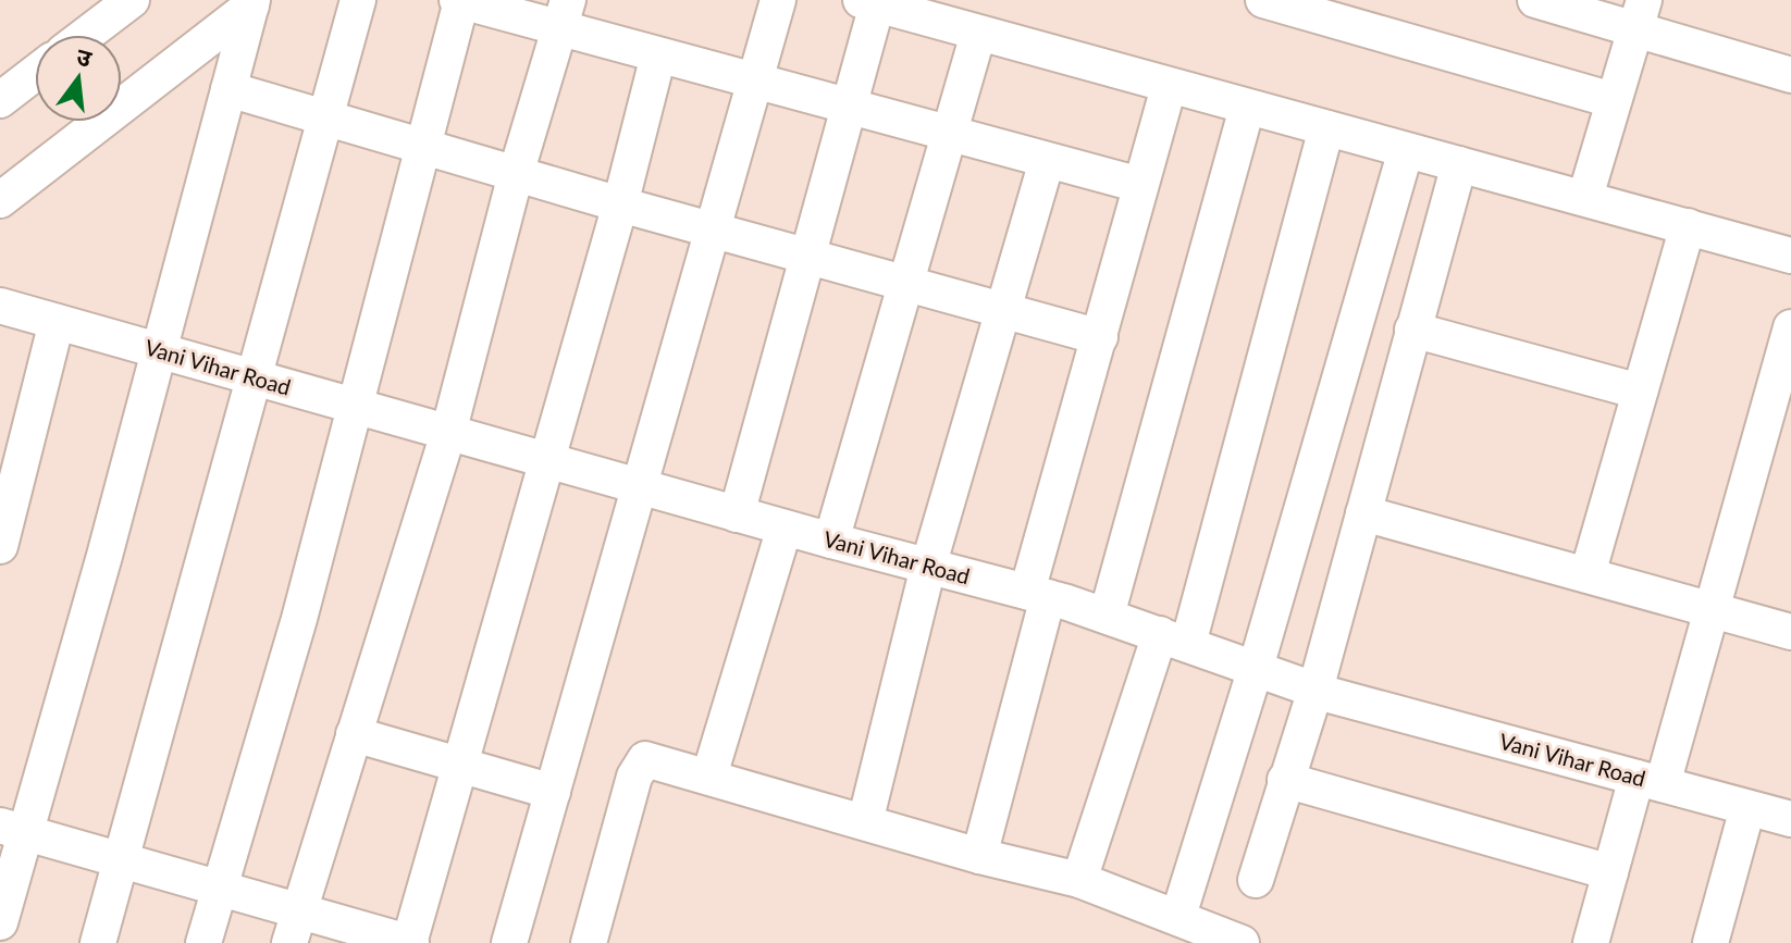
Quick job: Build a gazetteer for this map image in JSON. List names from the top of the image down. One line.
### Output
{"streets":{"street":["Vani Vihar Road"]},"north":"top"}
